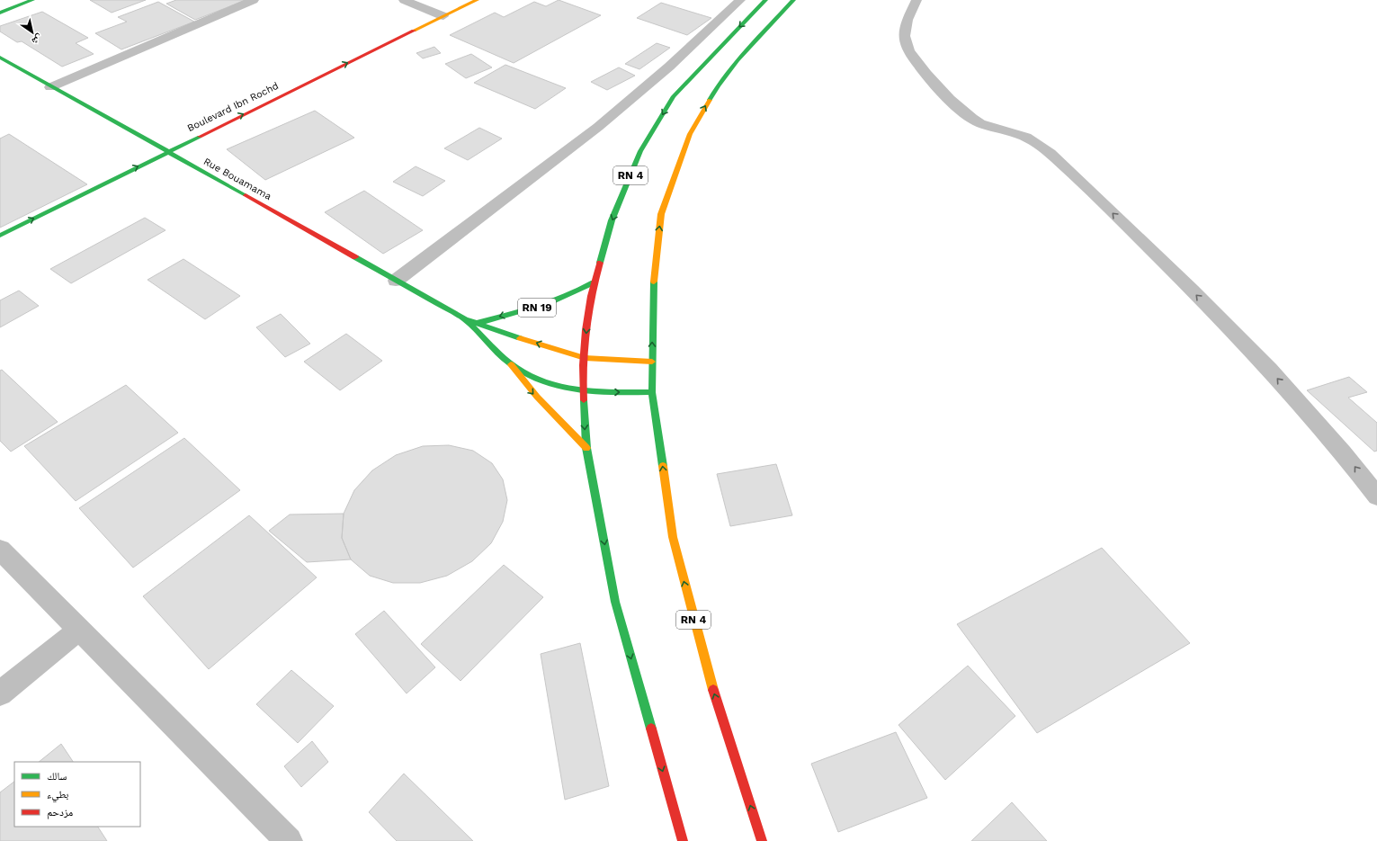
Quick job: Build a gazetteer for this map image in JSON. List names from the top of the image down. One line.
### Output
{"streets":{"main road":["Boulevard Ibn Rochd","RN 4","Rue Bouamama","RN 19"]},"crossings":[["Boulevard Ibn Rochd","Rue Bouamama"],["RN 4","RN 19"]],"one_way":["Boulevard Ibn Rochd"],"legend":["سالك","بطيء","مزدحم"],"north":"bottom right"}
